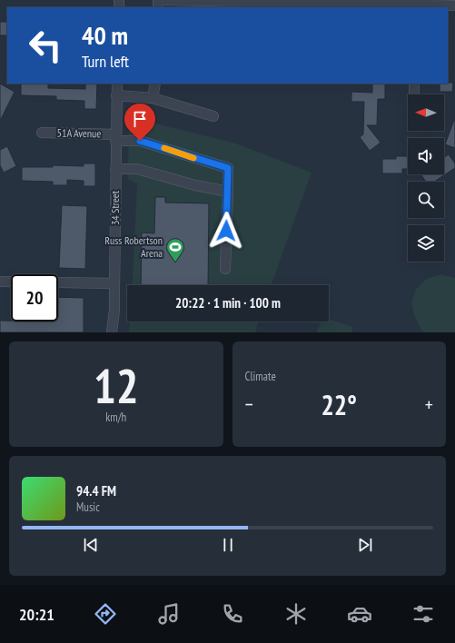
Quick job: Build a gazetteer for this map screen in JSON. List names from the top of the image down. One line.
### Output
{"streets":{"street":["51A Avenue","34 Street"]},"crossings":[["51A Avenue","34 Street"]],"places":{"sports":["Russ Robertson Arena"]},"north":"left","page":{"turn":["40 m","Turn left"],"limit":"20","trip":"20:22 · 1 min · 100 m","tile":[["12","km/h"],"Climate"],"heat":["−","22°","+"],"song":["94.4 FM","Music"],"tabs":"20:21"}}
